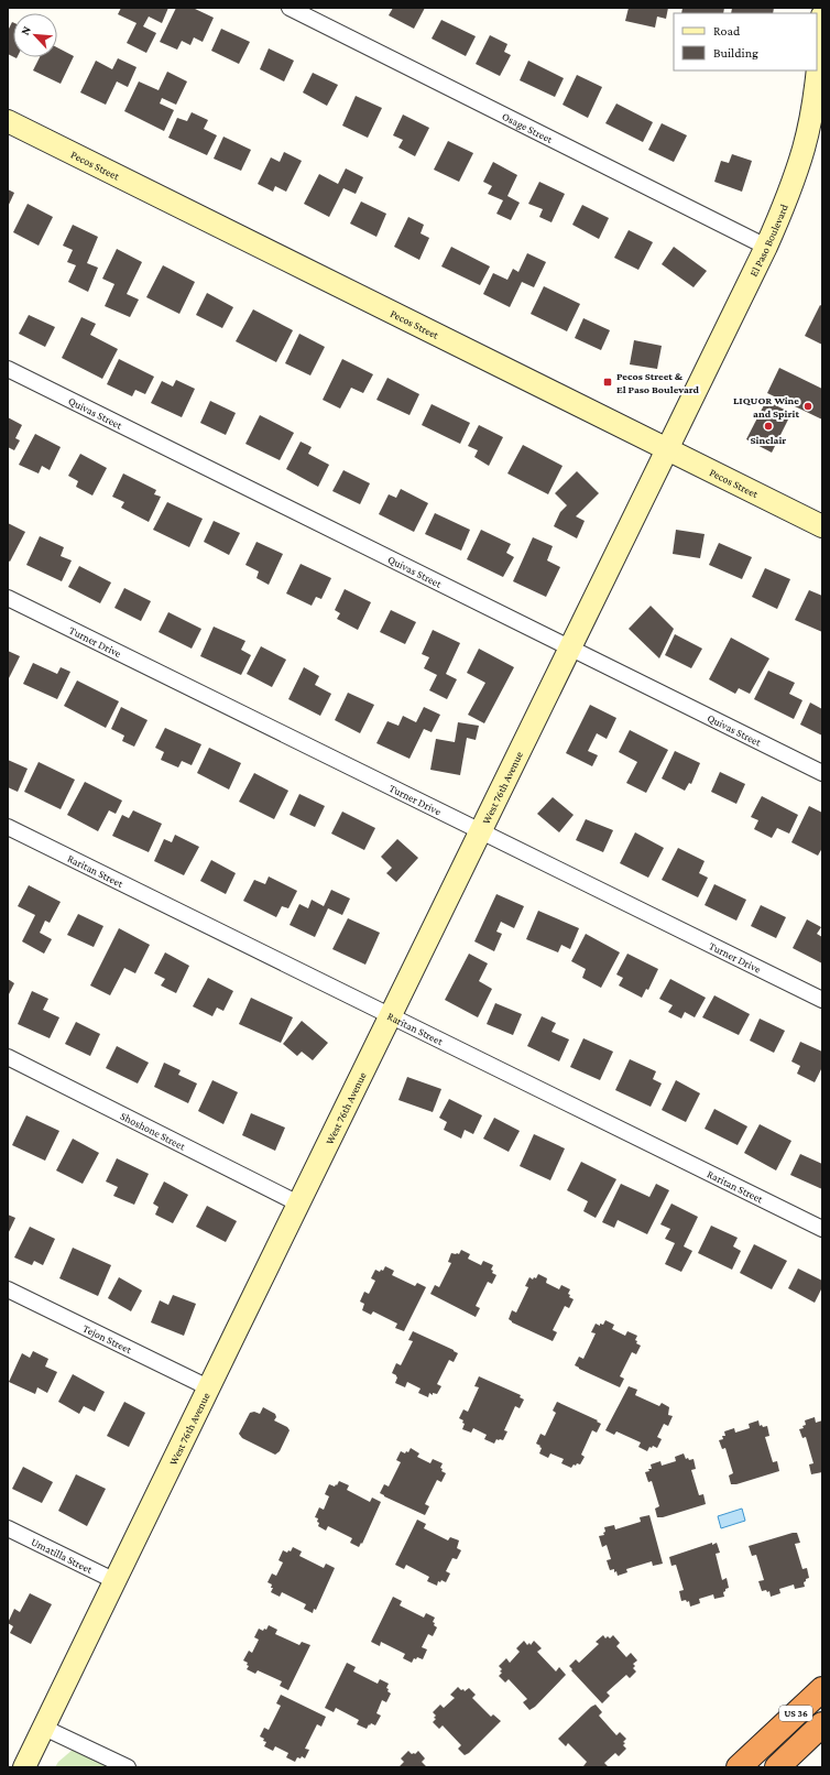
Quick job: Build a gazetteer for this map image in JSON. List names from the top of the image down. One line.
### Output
{"streets":{"highway":["US 36"],"street":["Osage Street","Pecos Street","El Paso Boulevard","Quivas Street","Turner Drive","West 76th Avenue","Raritan Street","Shoshone Street","Tejon Street","Umatilla Street"]},"crossings":[["Osage Street","El Paso Boulevard"],["Pecos Street","El Paso Boulevard"],["Pecos Street","West 76th Avenue"],["El Paso Boulevard","West 76th Avenue"],["Quivas Street","West 76th Avenue"],["Turner Drive","West 76th Avenue"],["West 76th Avenue","Raritan Street"],["West 76th Avenue","Shoshone Street"],["West 76th Avenue","Tejon Street"],["West 76th Avenue","Umatilla Street"]],"places":{"transit":["Pecos Street & El Paso Boulevard"],"other":["LIQUOR Wine and Spirit","Sinclair"]},"legend":["Road","Building"],"north":"top left"}
